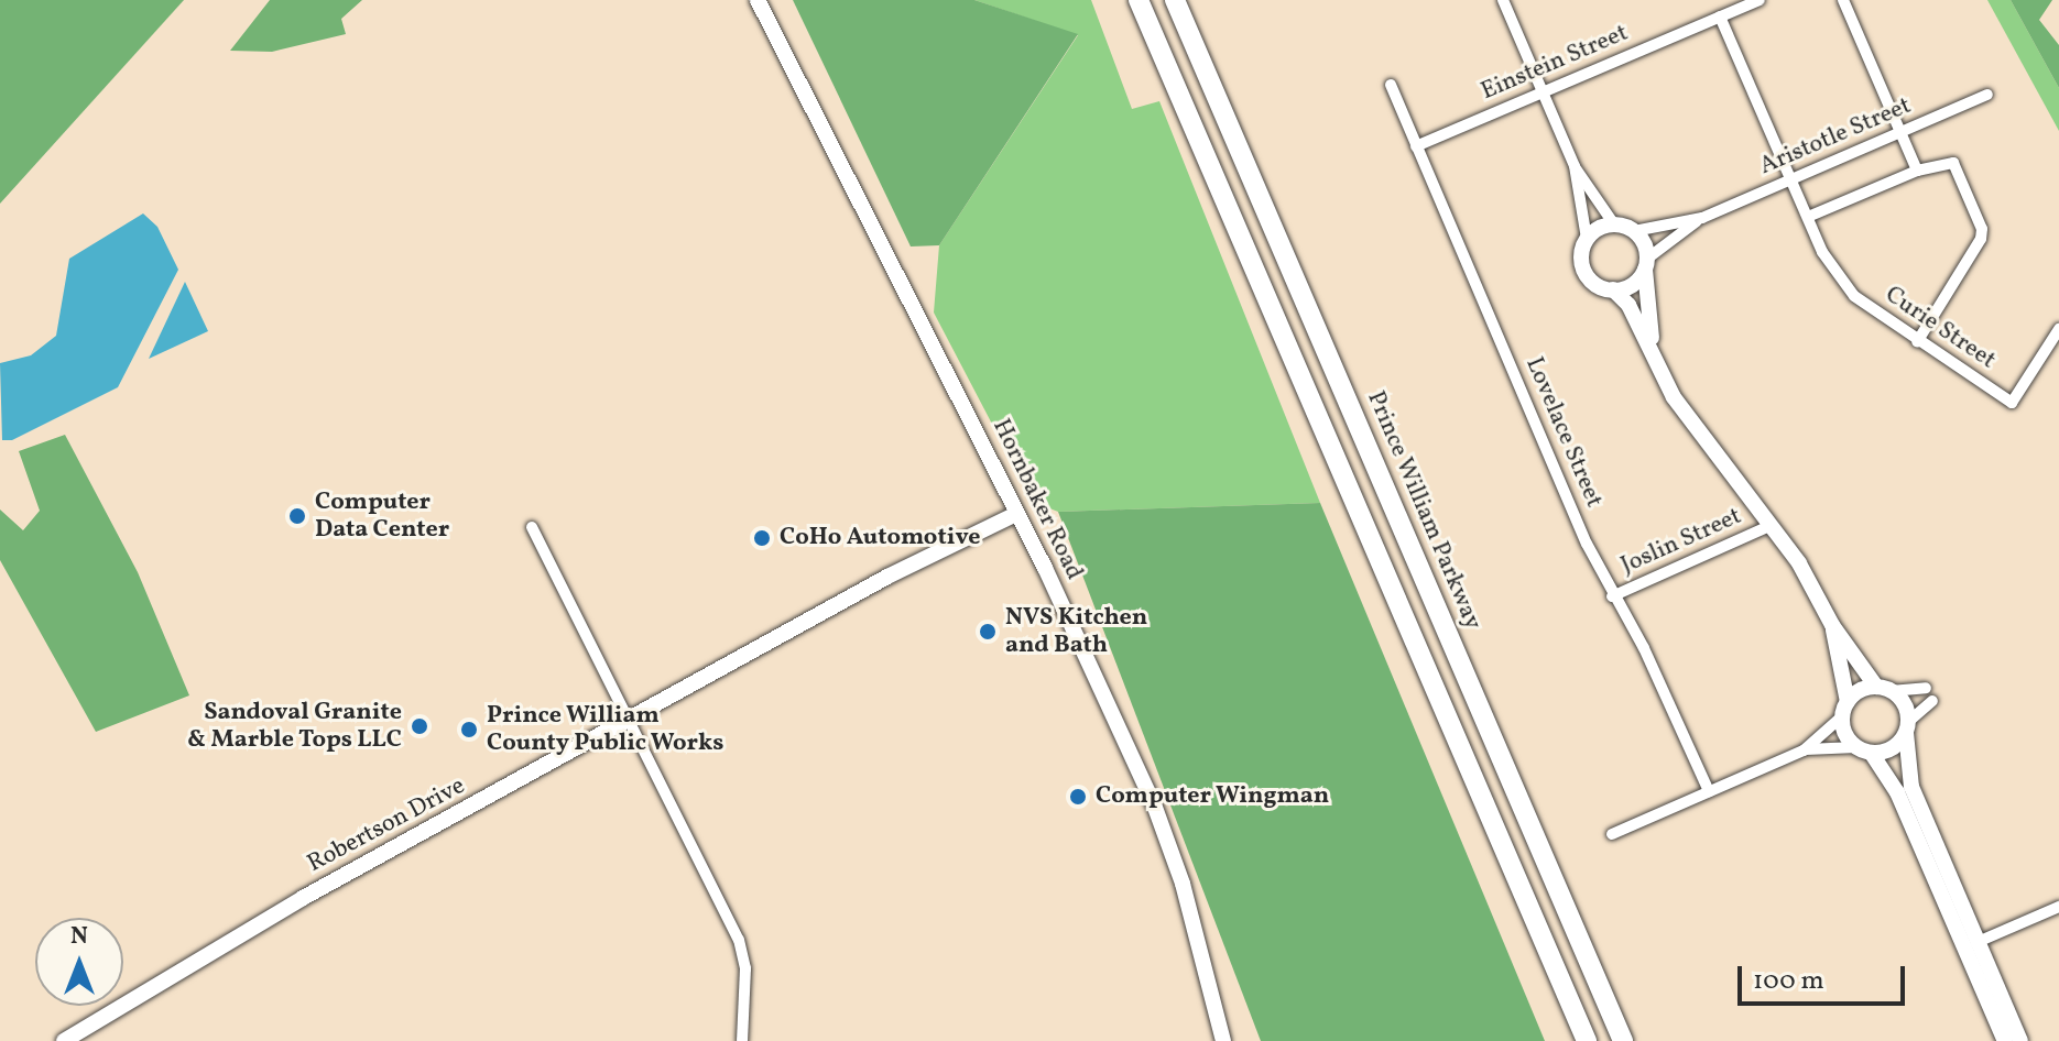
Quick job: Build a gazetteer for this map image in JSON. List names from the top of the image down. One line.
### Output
{"streets":{"highway":["Prince William Parkway"],"street":["Einstein Street","Aristotle Street","Curie Street","Lovelace Street","Hornbaker Road","Joslin Street","Robertson Drive"]},"crossings":[["Einstein Street","Curie Street"],["Einstein Street","Lovelace Street"],["Aristotle Street","Curie Street"],["Lovelace Street","Joslin Street"],["Hornbaker Road","Robertson Drive"]],"places":["Computer Data Center","CoHo Automotive","NVS Kitchen and Bath","Sandoval Granite & Marble Tops LLC","Prince William County Public Works","Computer Wingman"],"scale_bar":"100 m","north":"top"}
